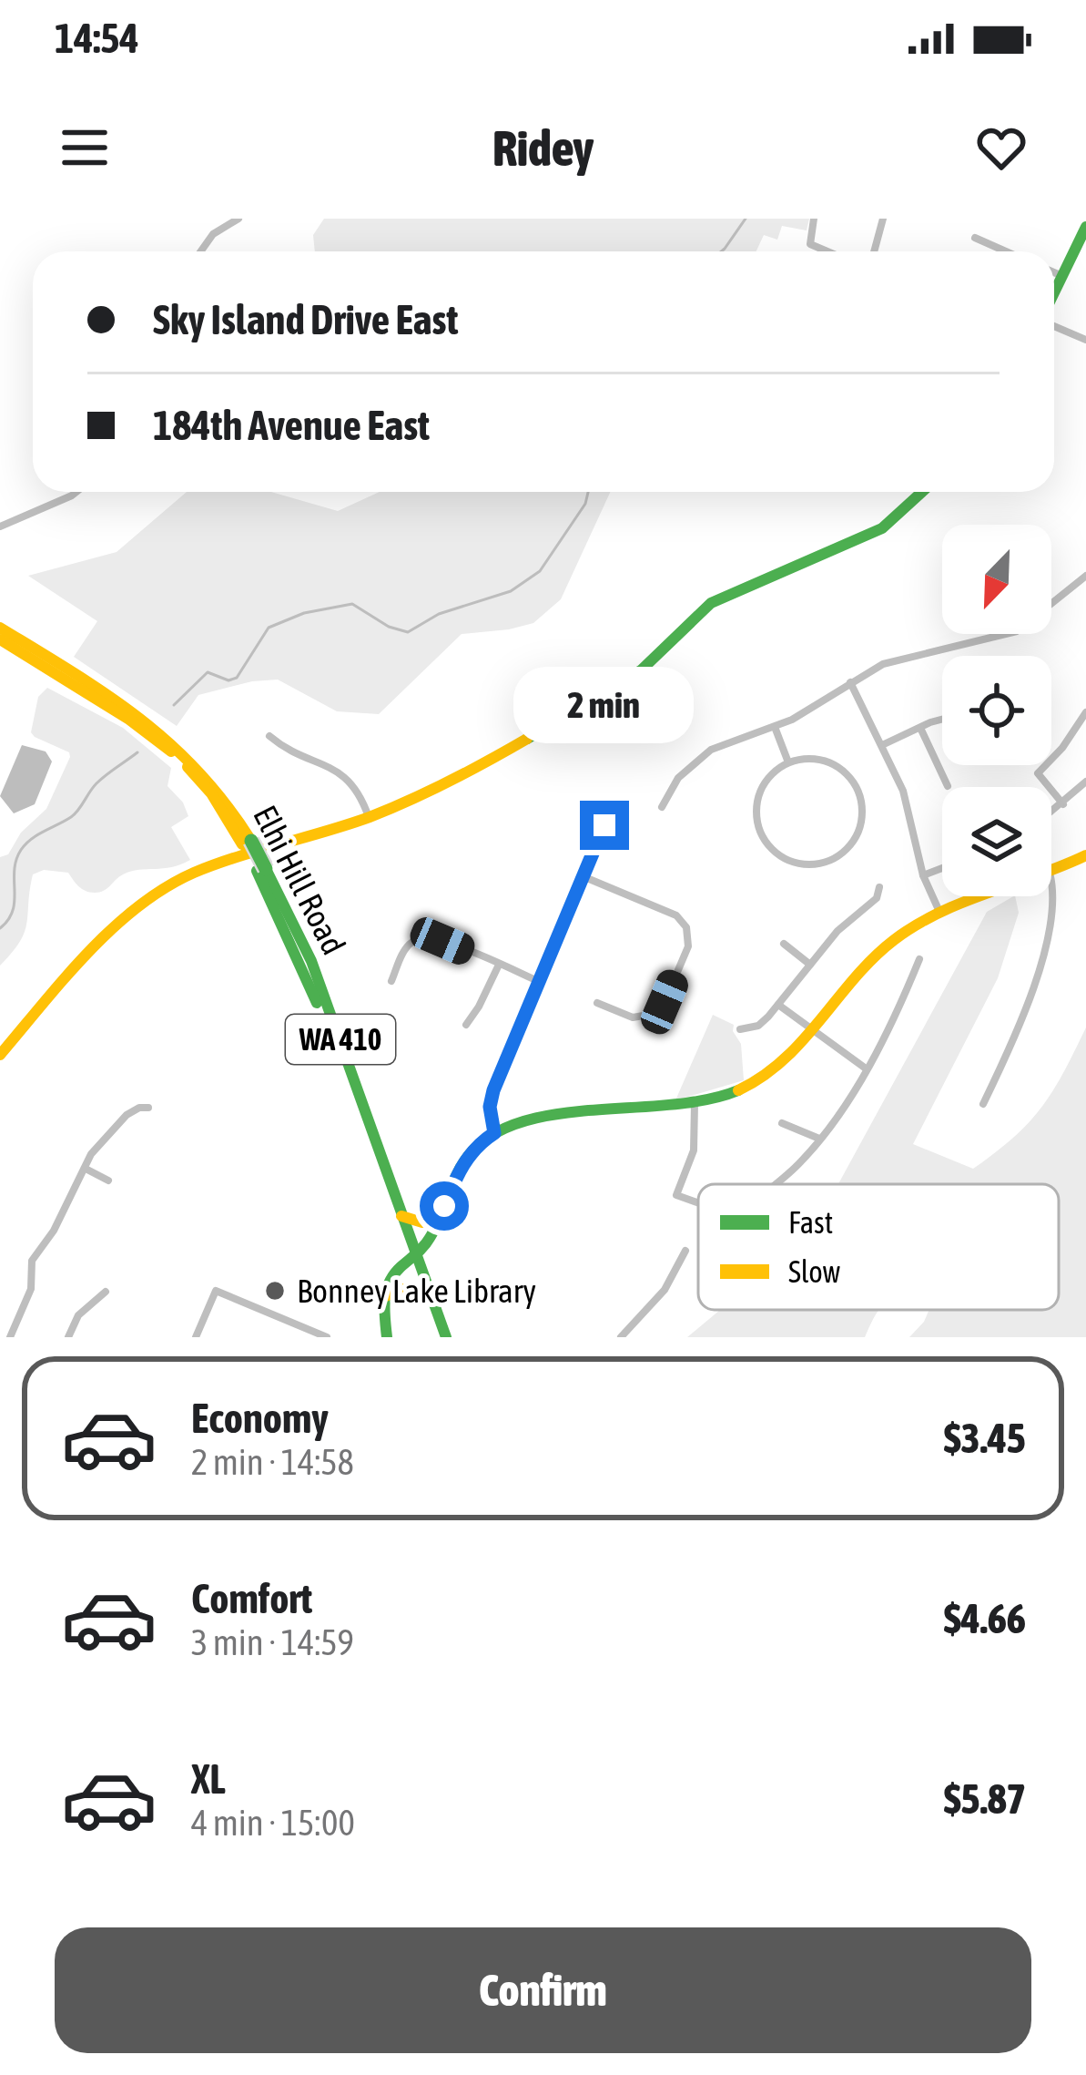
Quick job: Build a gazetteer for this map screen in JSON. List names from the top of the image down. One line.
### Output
{"streets":{"main road":["Elhi Hill Road","WA 410"]},"crossings":[["Elhi Hill Road","WA 410"]],"places":["Bonney Lake Library"],"legend":["Fast","Slow"],"north":"bottom left","page":{"status":"14:54","header":"Ridey","banner":["Sky Island Drive East","184th Avenue East"],"bubble":"2 min","list":[{"name":"Economy","note":"2 min · 14:58","value":"$3.45"},{"name":"Comfort","note":"3 min · 14:59","value":"$4.66"},{"name":"XL","note":"4 min · 15:00","value":"$5.87"}],"buttons":"Confirm"}}
